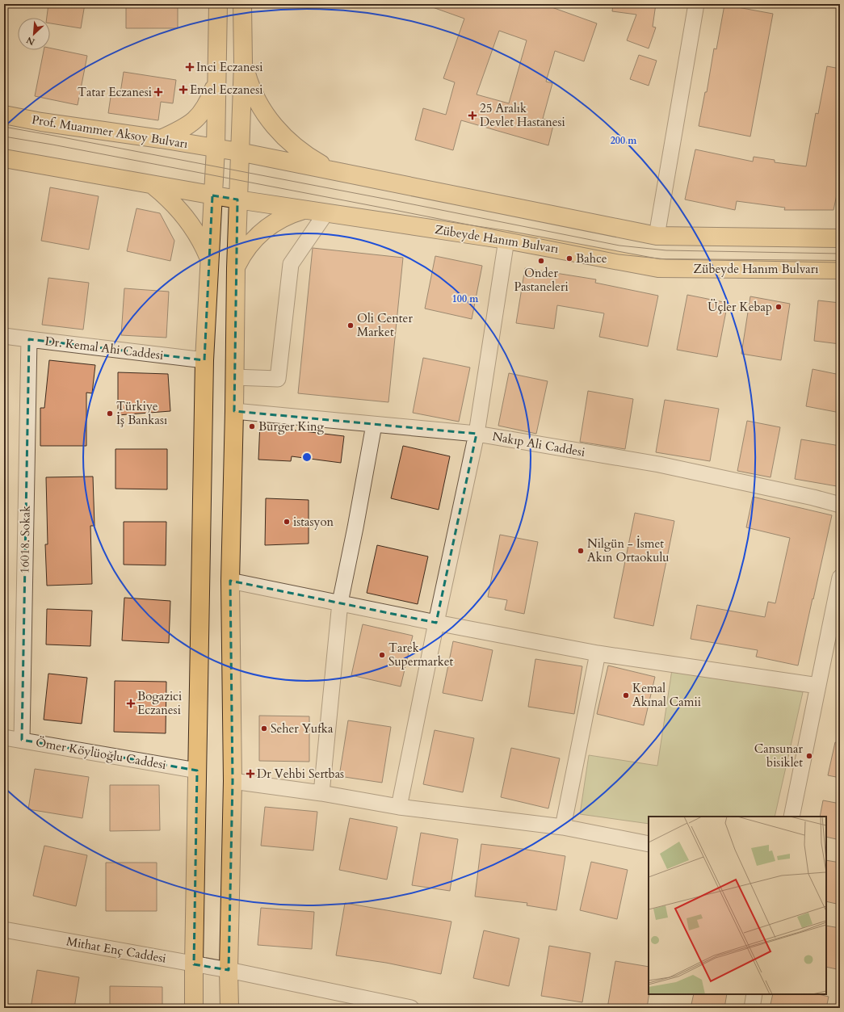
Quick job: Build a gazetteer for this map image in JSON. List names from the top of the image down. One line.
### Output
{"streets":{"main road":["Prof. Muammer Aksoy Bulvarı","Zübeyde Hanım Bulvarı"],"street":["Dr. Kemal Ahi Caddesi","Nakıp Ali Caddesi","16018. Sokak","Ömer Köylüoğlu Caddesi","Mithat Enç Caddesi"]},"crossings":[["Dr. Kemal Ahi Caddesi","16018. Sokak"],["16018. Sokak","Ömer Köylüoğlu Caddesi"]],"places":{"health":["Inci Eczanesi","Emel Eczanesi","Tatar Eczanesi","25 Aralık Devlet Hastanesi","Bogazici Eczanesi","Dr Vehbi Sertbas"],"other":["Bahce","Onder Pastaneleri","Üçler Kebap","Oli Center Market","Türkiye İş Bankası","Burger King","istasyon","Nilgün - İsmet Akın Ortaokulu","Tarek Supermarket","Kemal Akınal Camii","Seher Yufka","Cansunar bisiklet"]},"north":"bottom left","rings":["200 m","100 m"]}
